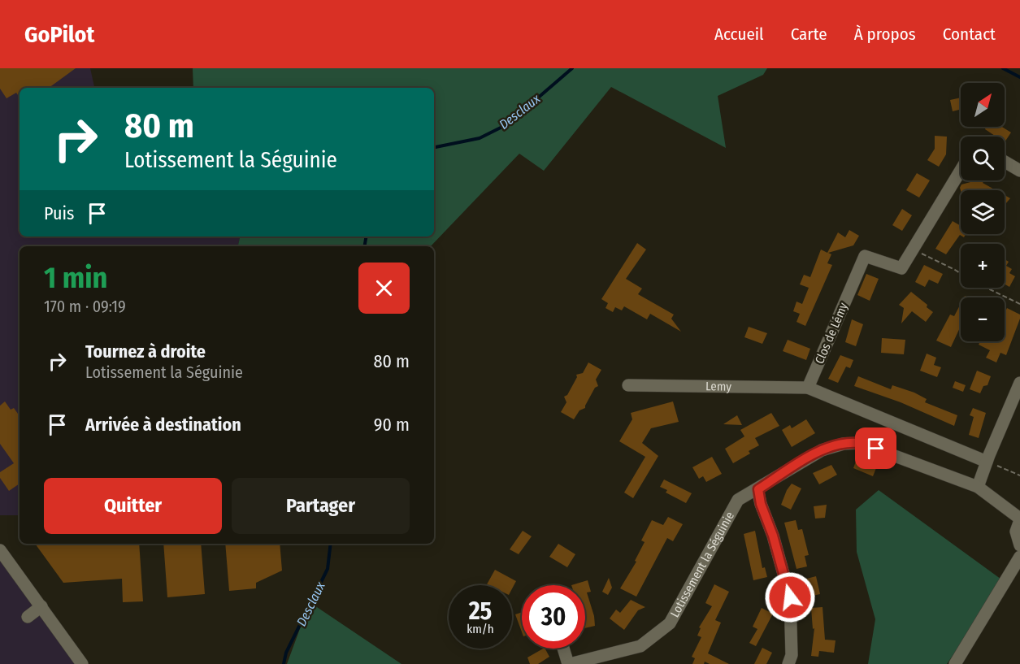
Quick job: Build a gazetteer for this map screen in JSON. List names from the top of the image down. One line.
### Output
{"streets":{"street":["Clos de Lémy","Lemy","Lotissement la Séguinie"]},"crossings":[["Clos de Lémy","Lemy"]],"water":["Desclaux"],"north":"top right","page":{"header":"GoPilot","nav":["Accueil","Carte","À propos","Contact"],"map_buttons":["+","−"],"turn":["80 m","Lotissement la Séguinie"],"then":"Puis","heading":["1 min","170 m · 09:19"],"list":[{"name":"Tournez à droite","note":"Lotissement la Séguinie","value":"80 m"},{"name":"Arrivée à destination","value":"90 m"}],"buttons":["Quitter","Partager"],"speed":"25 km/h","limit":"30"}}
